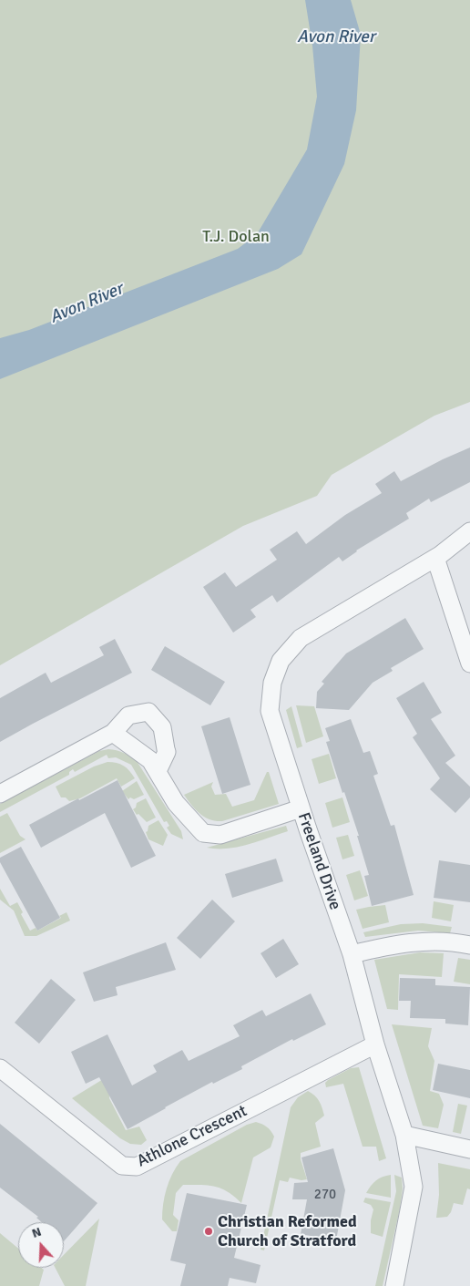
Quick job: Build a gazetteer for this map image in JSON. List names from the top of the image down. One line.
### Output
{"streets":{"street":["Freeland Drive","Athlone Crescent"]},"crossings":[["Freeland Drive","Athlone Crescent"]],"water":["Avon River"],"parks":["T.J. Dolan"],"places":["Christian Reformed Church of Stratford"],"house_numbers":["270"],"north":"top"}
